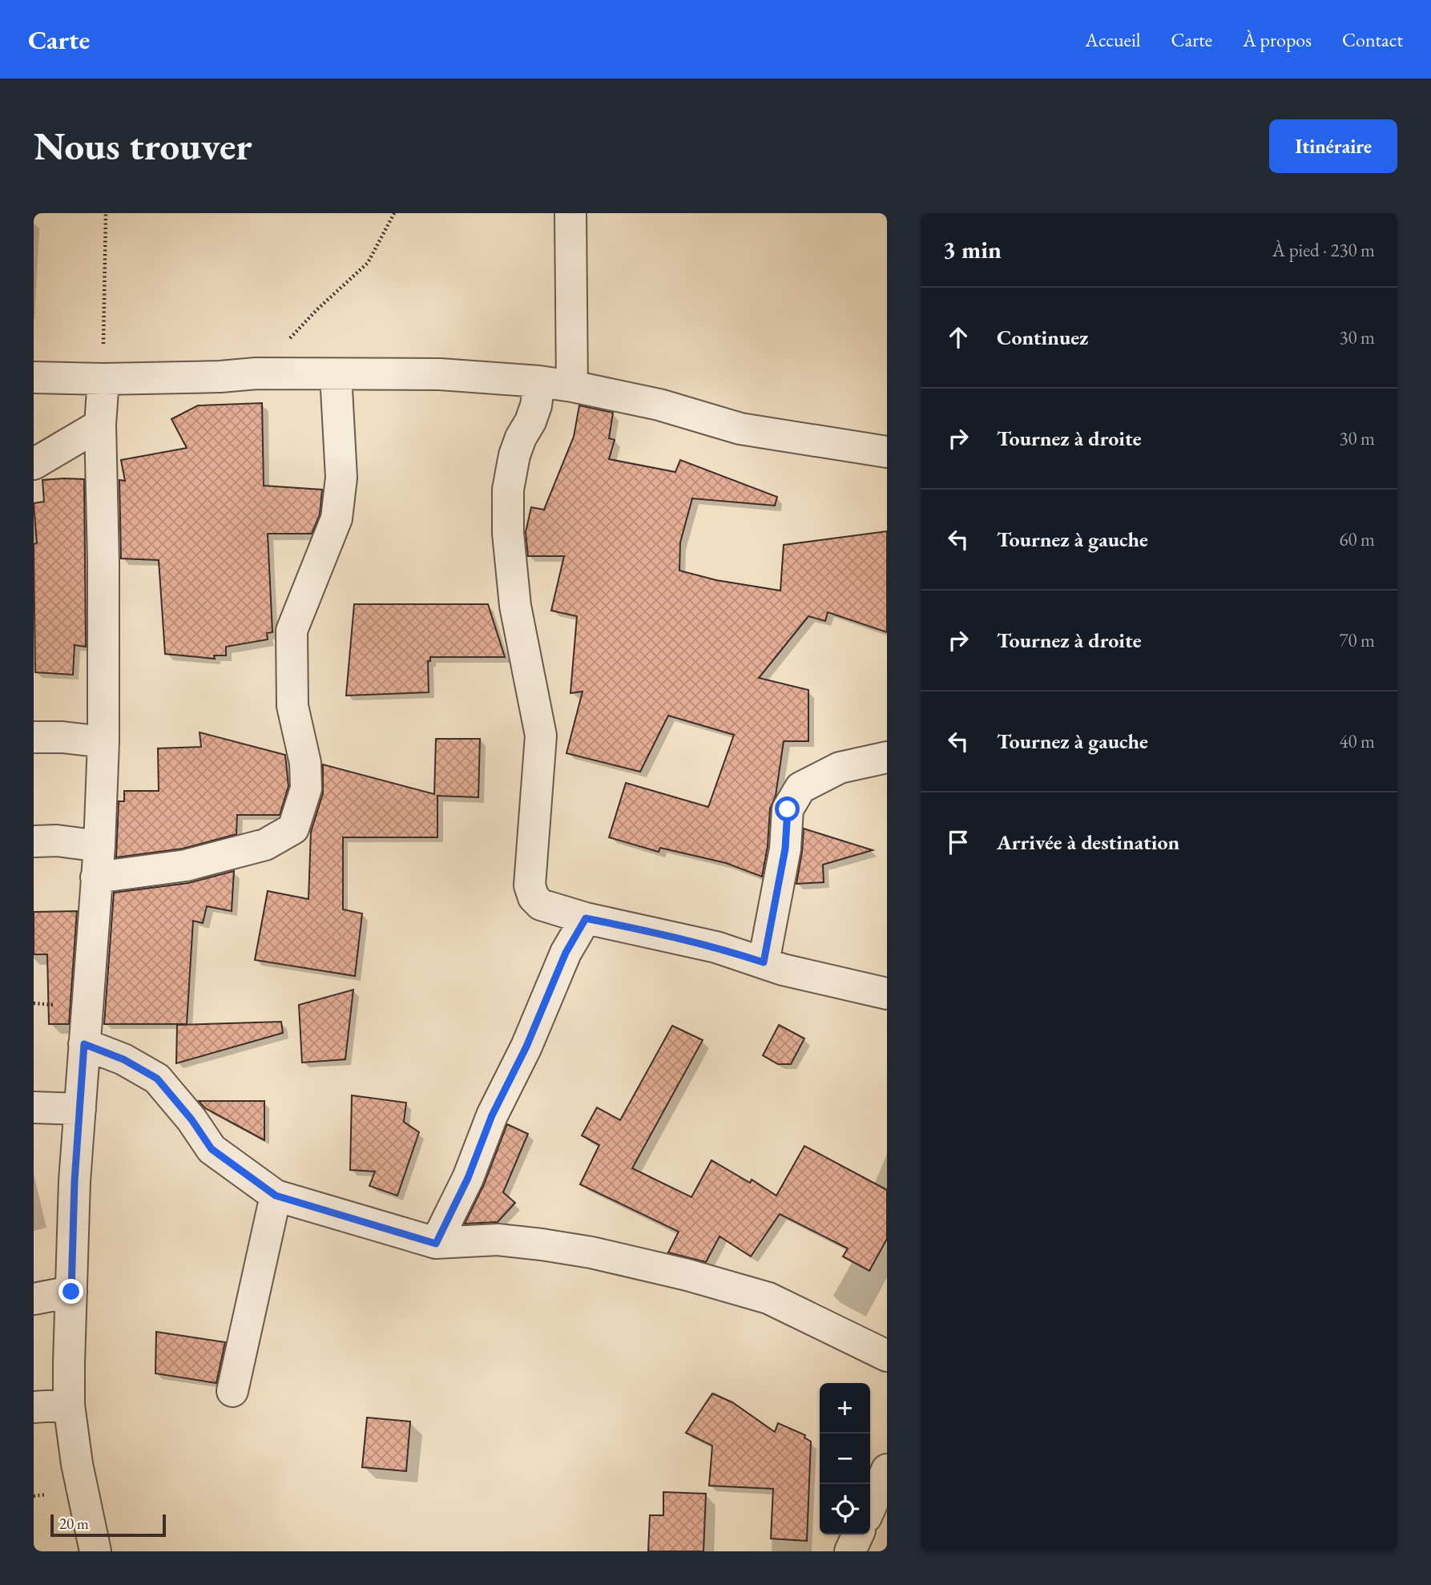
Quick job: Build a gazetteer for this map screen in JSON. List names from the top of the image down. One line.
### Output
{"scale_bar":"20 m","page":{"header":"Carte","nav":["Accueil","Carte","À propos","Contact"],"buttons":"Itinéraire","title":"Nous trouver","heading":["3 min","À pied · 230 m"],"list":[["Continuez","30 m"],["Tournez à droite","30 m"],["Tournez à gauche","60 m"],["Tournez à droite","70 m"],["Tournez à gauche","40 m"],"Arrivée à destination"],"map_buttons":["+","−"],"scale":"20 m"}}
